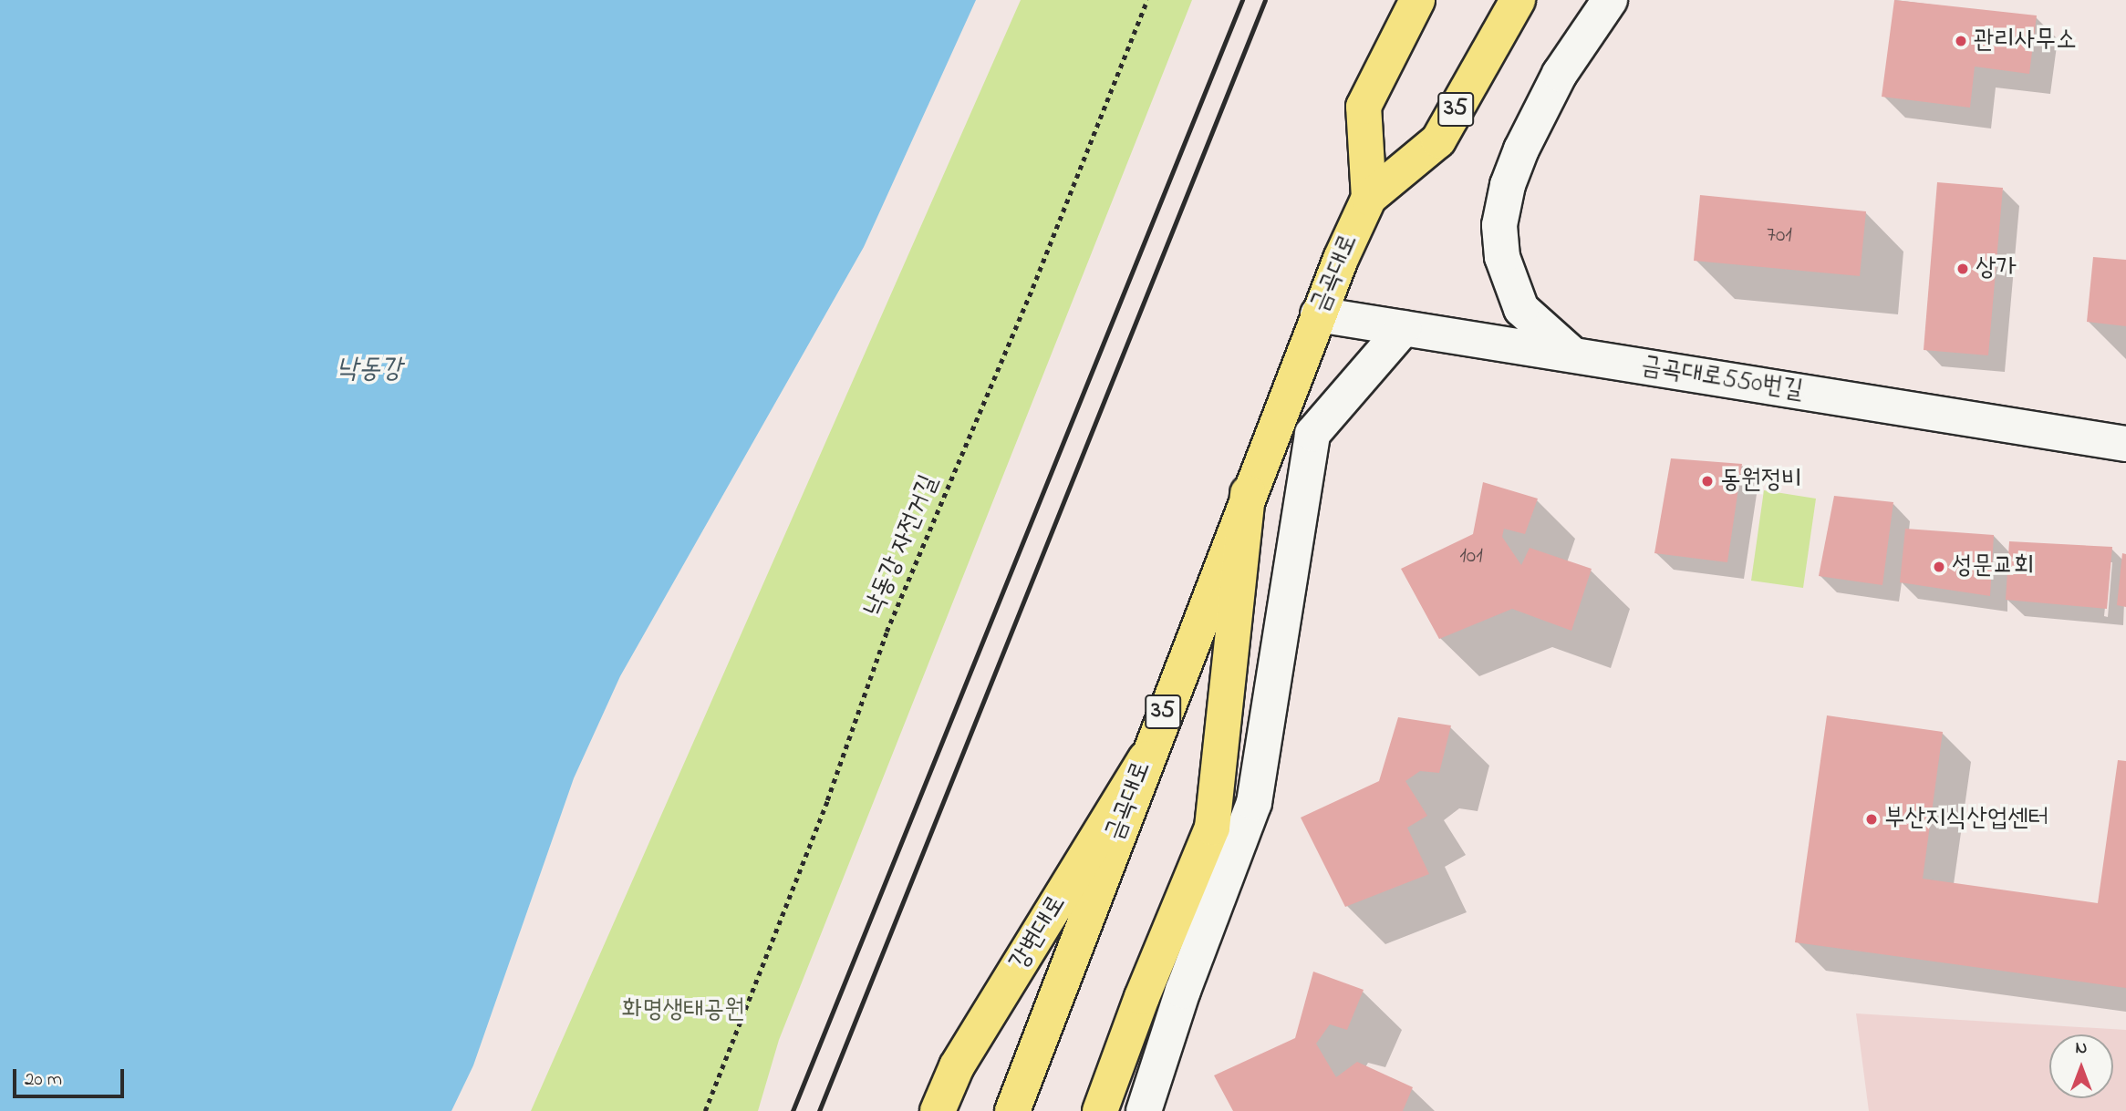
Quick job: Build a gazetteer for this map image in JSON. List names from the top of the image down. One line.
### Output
{"streets":{"main road":["35","금곡대로","강변대로"],"street":["금곡대로550번길"],"path":["낙동강 자전거길"]},"crossings":[["금곡대로","금곡대로550번길"],["금곡대로","강변대로"]],"water":["낙동강"],"parks":["화명생태공원"],"places":["관리사무소","상가","동원정비","성문교회","부산지식산업센터"],"house_numbers":["701","101"],"scale_bar":"20 m","north":"top"}
